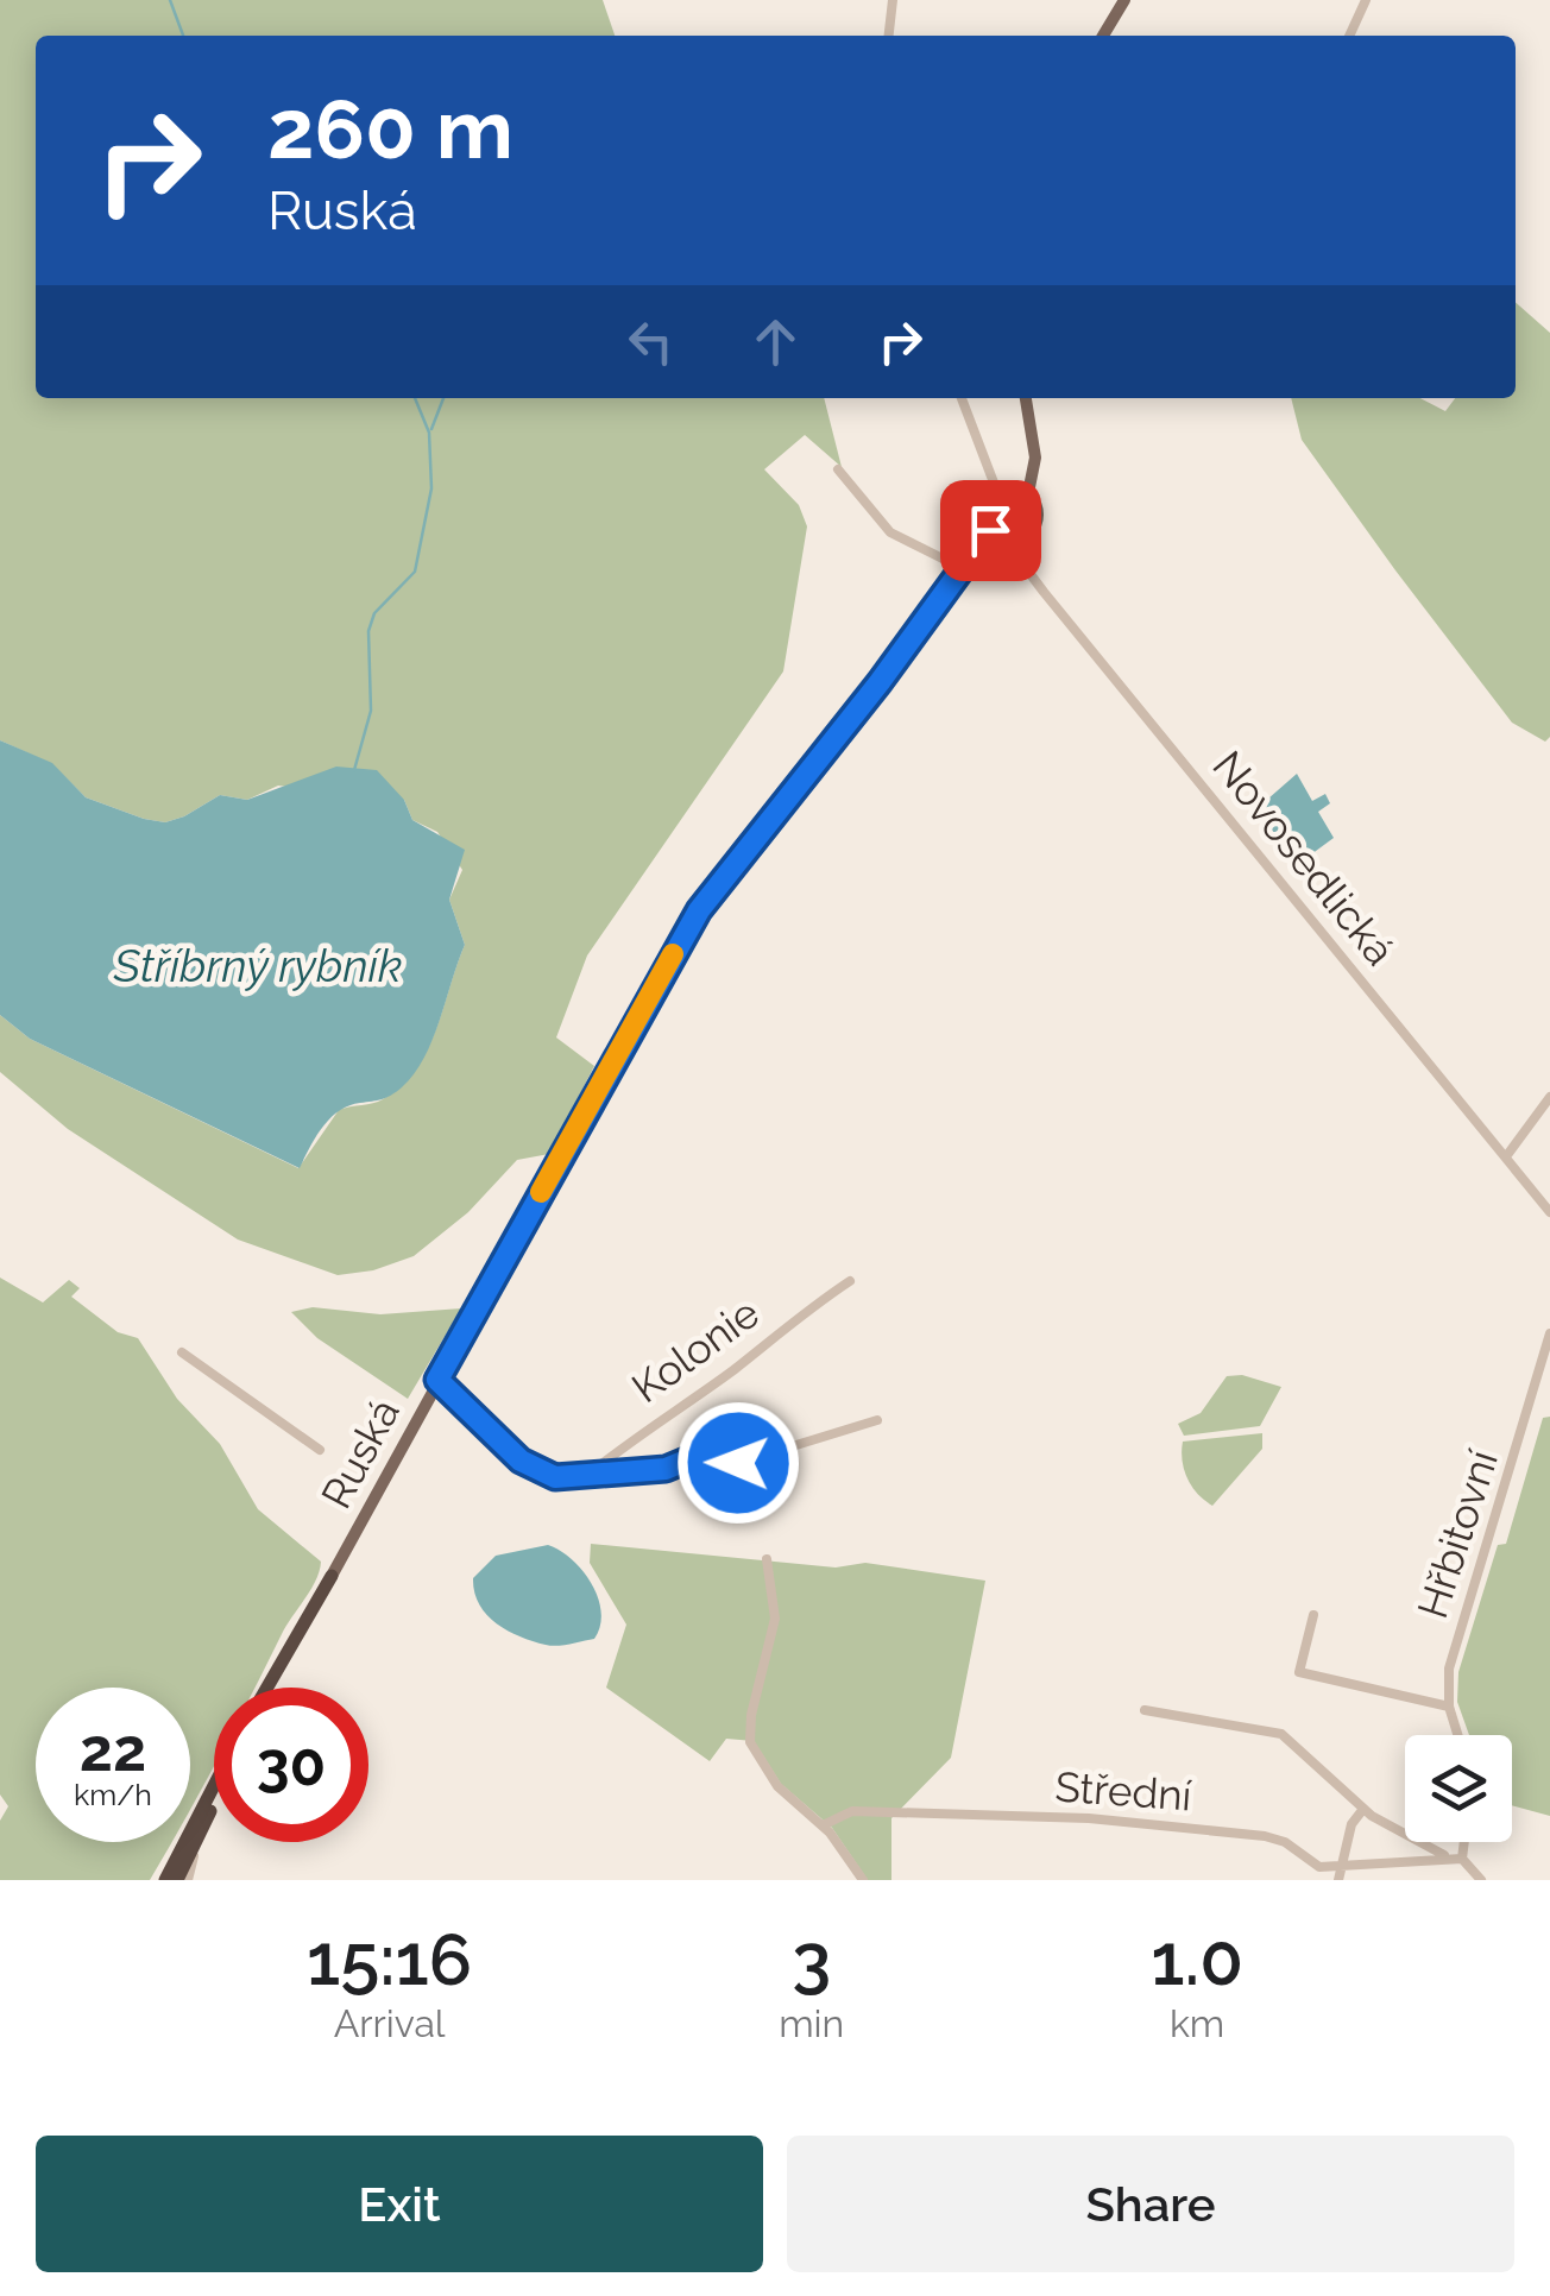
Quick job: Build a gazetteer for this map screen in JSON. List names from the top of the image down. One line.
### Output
{"streets":{"main road":["Ruská"],"street":["Novosedlická","Kolonie","Hřbitovní","Střední"]},"crossings":[["Novosedlická","Ruská"],["Kolonie","Ruská"]],"water":["Stříbrný rybník"],"page":{"turn":["260 m","Ruská"],"speed":"22 km/h","limit":"30","eta":["15:16","Arrival","3","min","1.0","km"],"buttons":["Exit","Share"]}}
